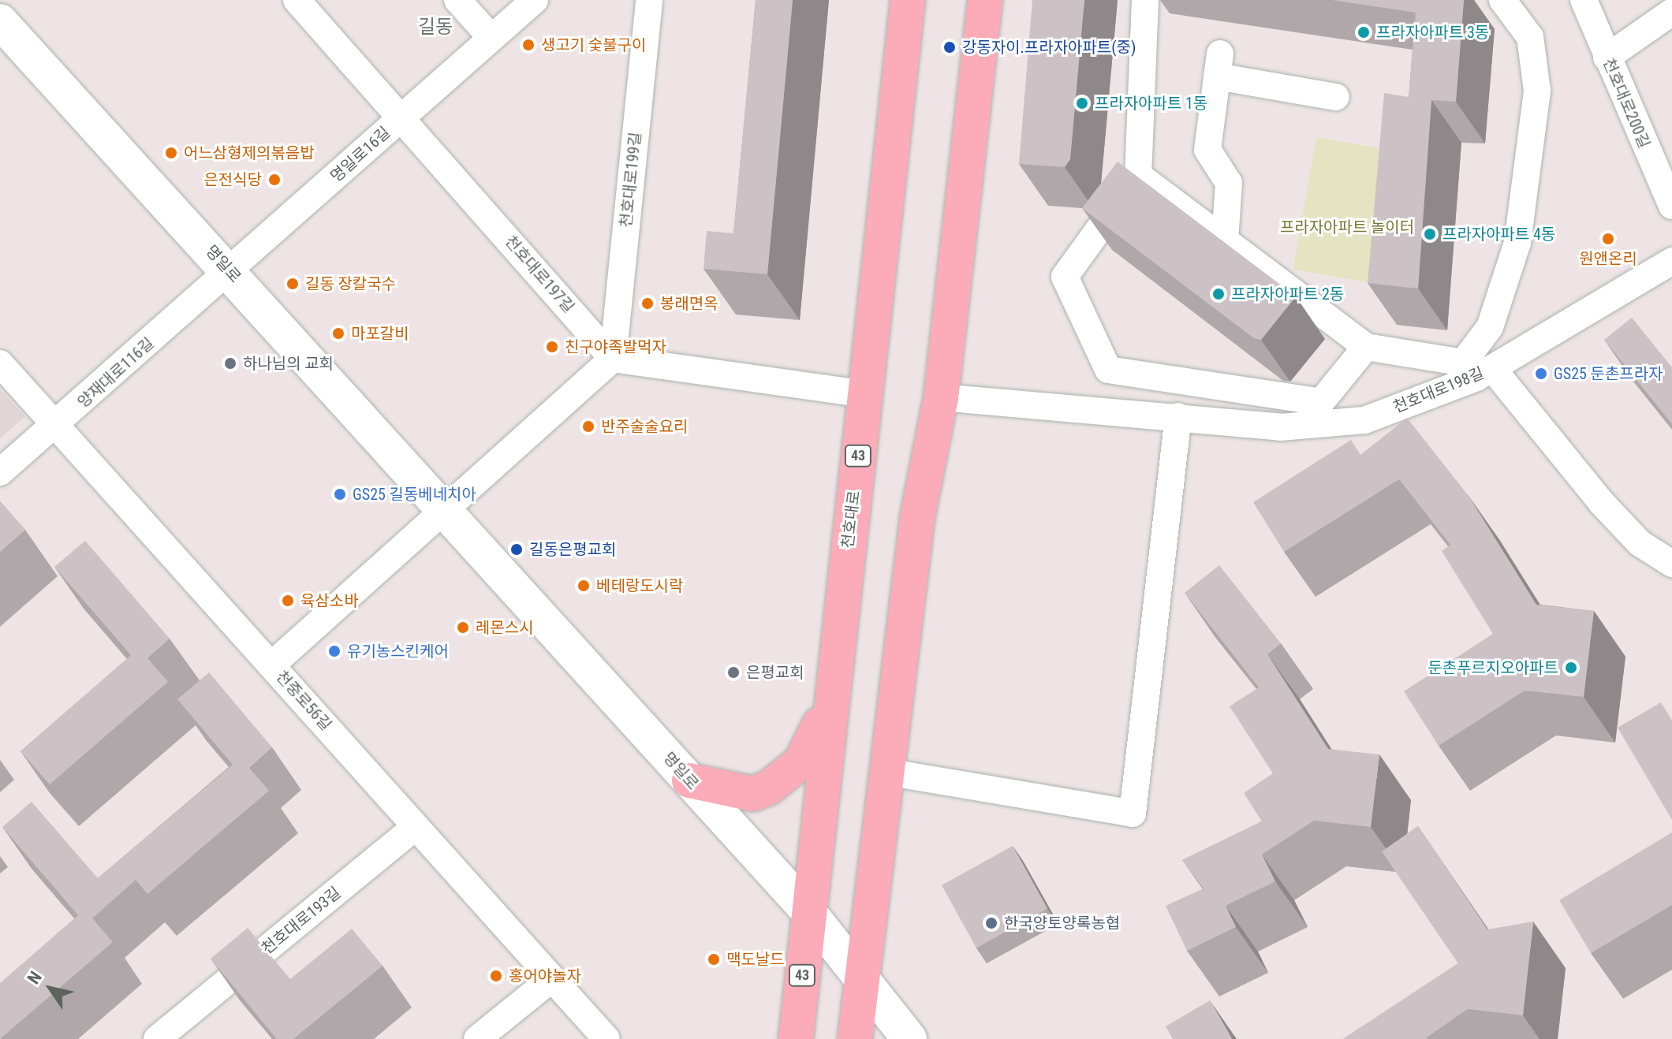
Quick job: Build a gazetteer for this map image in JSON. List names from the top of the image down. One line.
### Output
{"streets":{"main road":["43","천호대로"],"street":["천호대로200길","명일로16길","천호대로199길","명일로","천호대로197길","양재대로116길","천호대로198길","천중로56길","천호대로193길"]},"crossings":[["명일로16길","명일로"],["명일로16길","천호대로197길"],["명일로16길","양재대로116길"],["천호대로199길","천호대로197길"],["명일로","양재대로116길"],["명일로","천호대로"],["양재대로116길","천중로56길"],["천중로56길","천호대로193길"]],"districts":["길동"],"parks":["프라자아파트 놀이터"],"places":["프라자아파트 3동","생고기 숯불구이","강동자이.프라자아파트(중)","프라자아파트 1동","어느삼형제의볶음밥","은전식당","프라자아파트 4동","원앤온리","길동 장칼국수","프라자아파트 2동","봉래면옥","마포갈비","친구야족발먹자","하나님의 교회","GS25 둔촌프라자","반주술술요리","GS25 길동베네치아","길동은평교회","베테랑도시락","육삼소바","레몬스시","유기농스킨케어","둔촌푸르지오아파트","은평교회","한국양토양록농협","맥도날드","홍어야놀자"],"north":"top left"}
